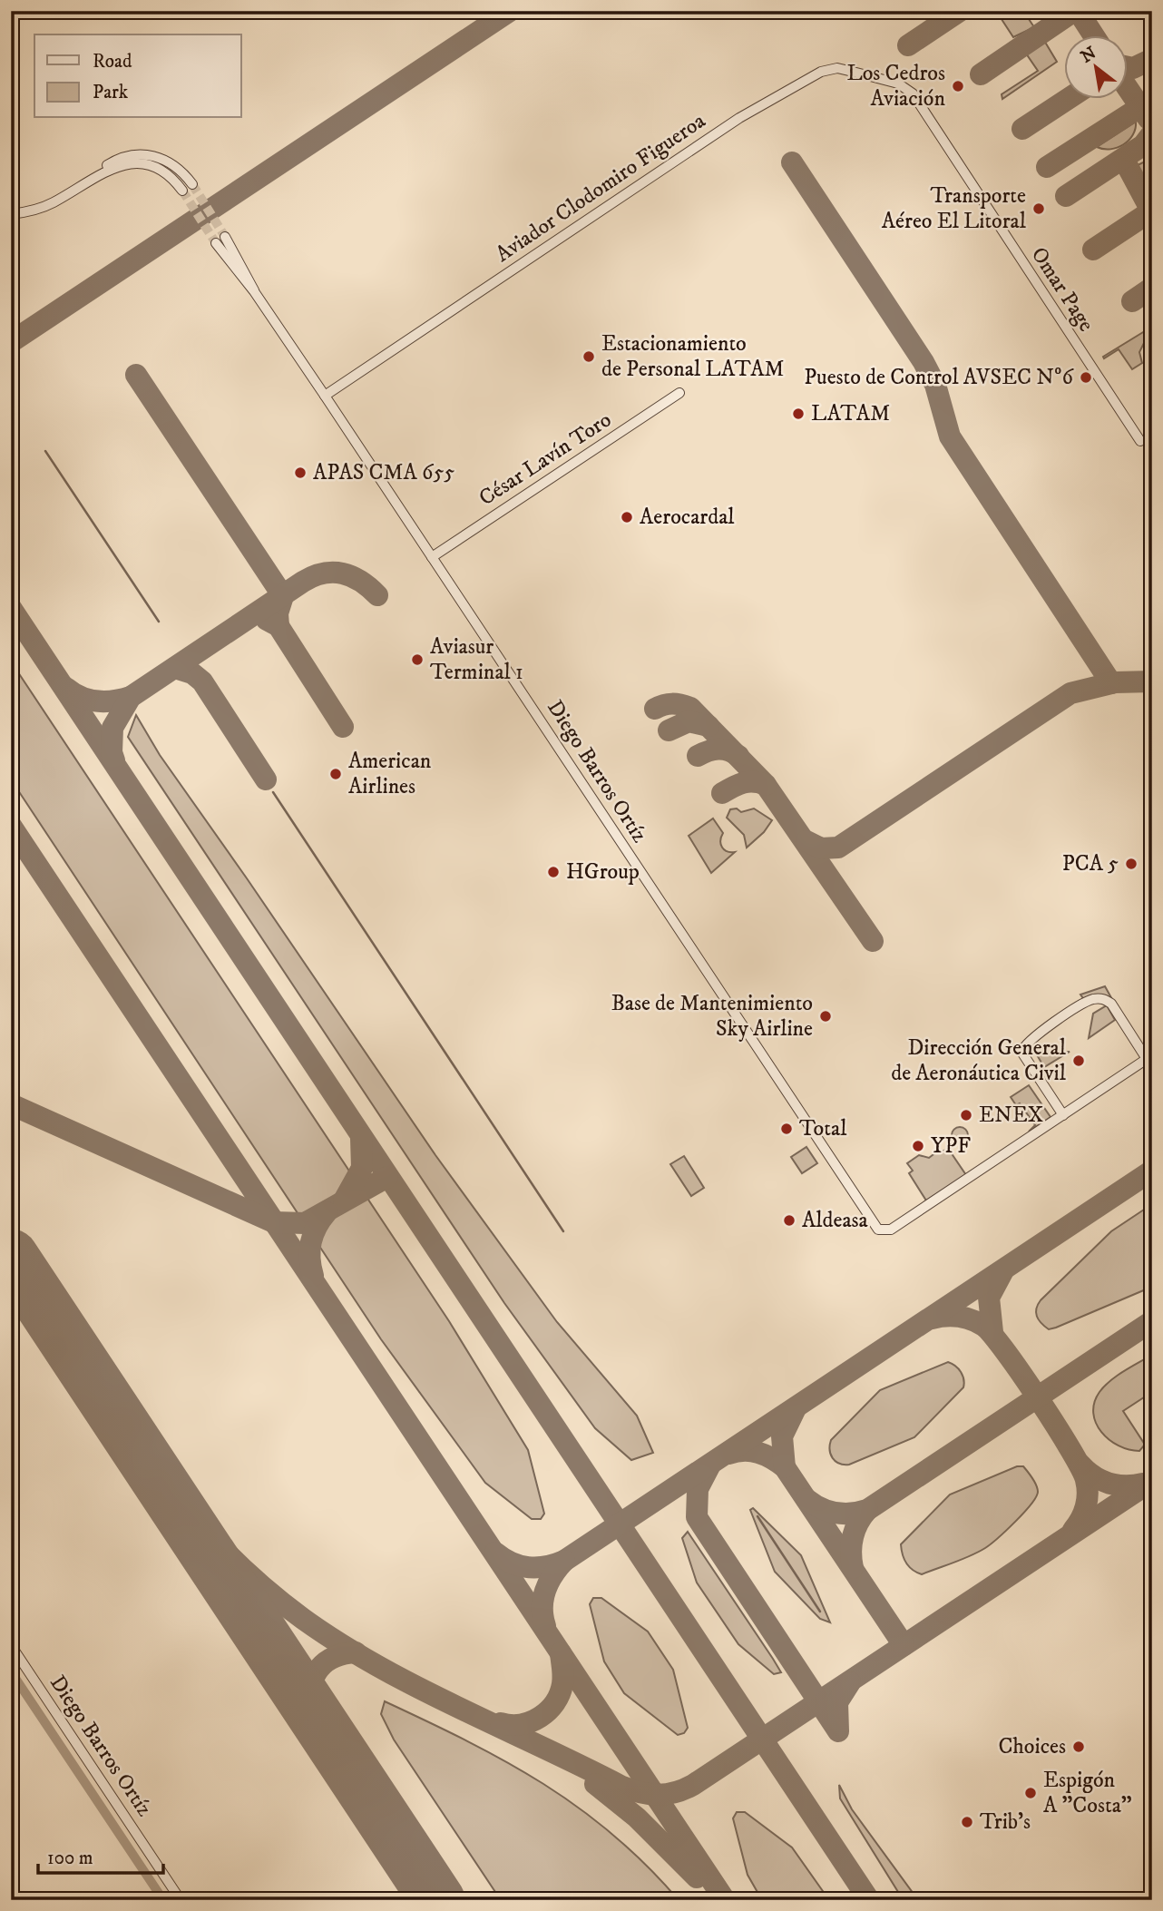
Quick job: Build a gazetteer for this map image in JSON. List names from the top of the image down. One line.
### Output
{"streets":{"street":["Aviador Clodomiro Figueroa","Omar Page","César Lavín Toro","Diego Barros Ortíz"]},"crossings":[["Aviador Clodomiro Figueroa","Omar Page"],["Aviador Clodomiro Figueroa","Diego Barros Ortíz"],["César Lavín Toro","Diego Barros Ortíz"]],"places":["Los Cedros Aviación","Transporte Aéreo El Litoral","Estacionamiento de Personal LATAM","Puesto de Control AVSEC Nº6","LATAM","APAS CMA 655","Aerocardal","Aviasur Terminal 1","American Airlines","PCA 5","HGroup","Base de Mantenimiento Sky Airline","Dirección General de Aeronáutica Civil","ENEX","Total","YPF","Aldeasa","Choices","Espigón A \"Costa\"","Trib's"],"legend":["Road","Park"],"scale_bar":"100 m","north":"top left"}
